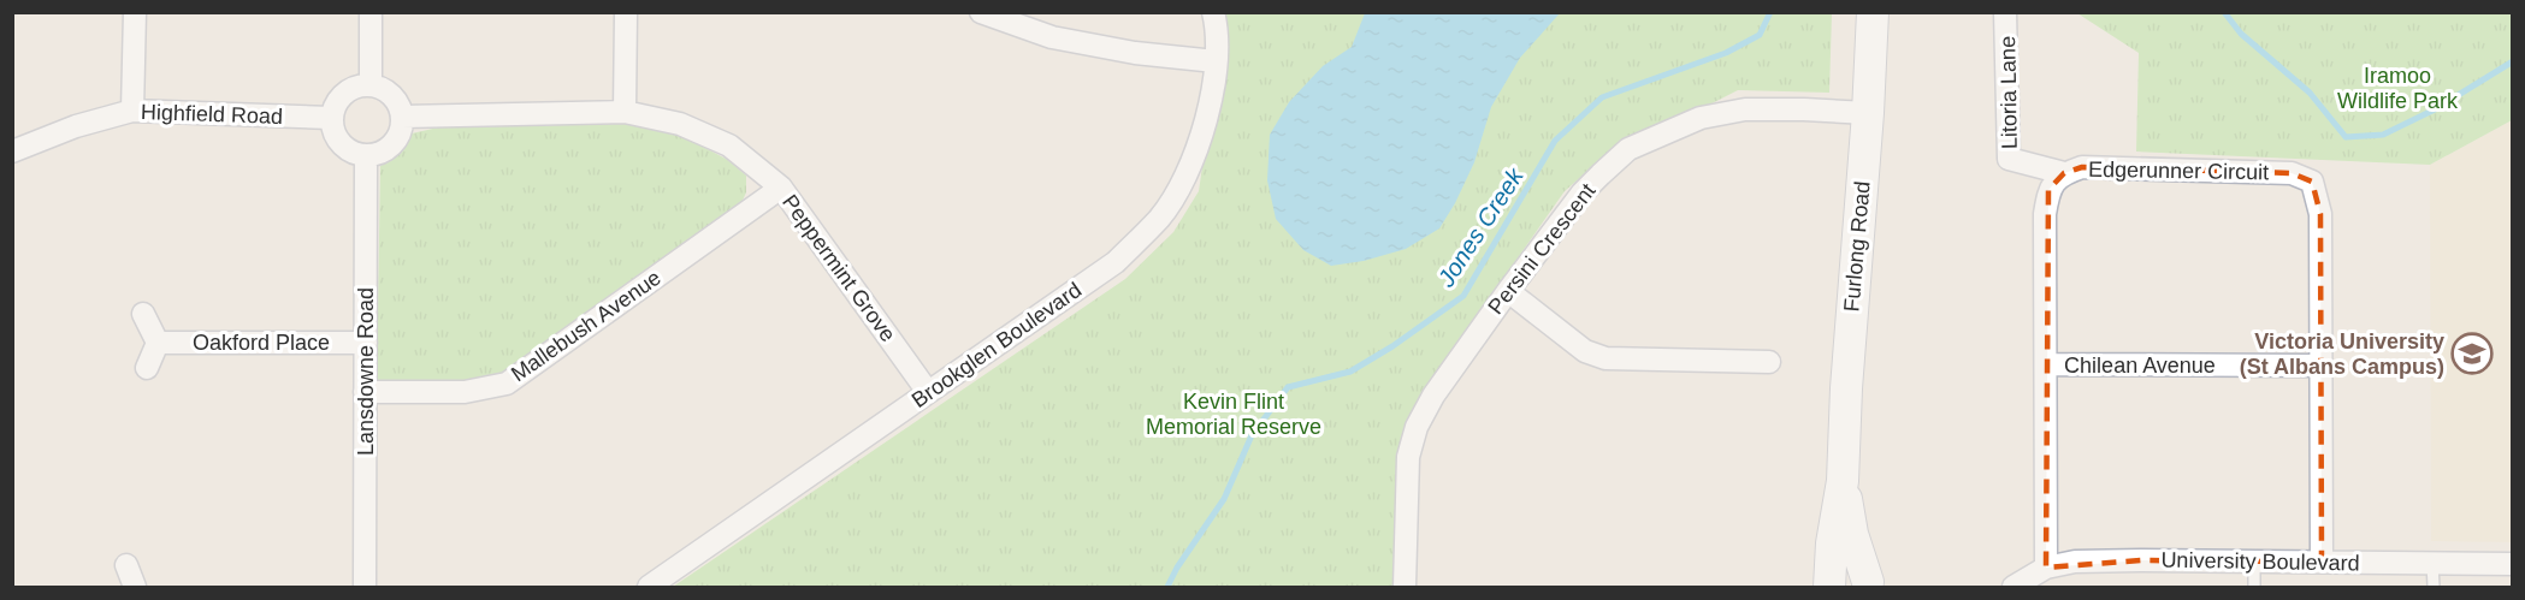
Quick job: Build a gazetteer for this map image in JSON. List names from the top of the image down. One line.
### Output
{"streets":{"main road":["Furlong Road"],"street":["Litoria Lane","Highfield Road","Edgerunner Circuit","Persini Crescent","Peppermint Grove","Mallebush Avenue","Oakford Place","Brookglen Boulevard","Chilean Avenue","Lansdowne Road","University Boulevard"]},"crossings":[["Litoria Lane","Edgerunner Circuit"],["Highfield Road","Peppermint Grove"],["Highfield Road","Lansdowne Road"],["Edgerunner Circuit","Chilean Avenue"],["Edgerunner Circuit","University Boulevard"],["Furlong Road","Persini Crescent"],["Peppermint Grove","Mallebush Avenue"],["Peppermint Grove","Brookglen Boulevard"],["Peppermint Grove","Lansdowne Road"],["Mallebush Avenue","Lansdowne Road"],["Oakford Place","Lansdowne Road"]],"water":["Jones Creek"],"parks":["Iramoo Wildlife Park","Kevin Flint Memorial Reserve"],"places":{"school or university":["Victoria University (St Albans Campus)"]}}
